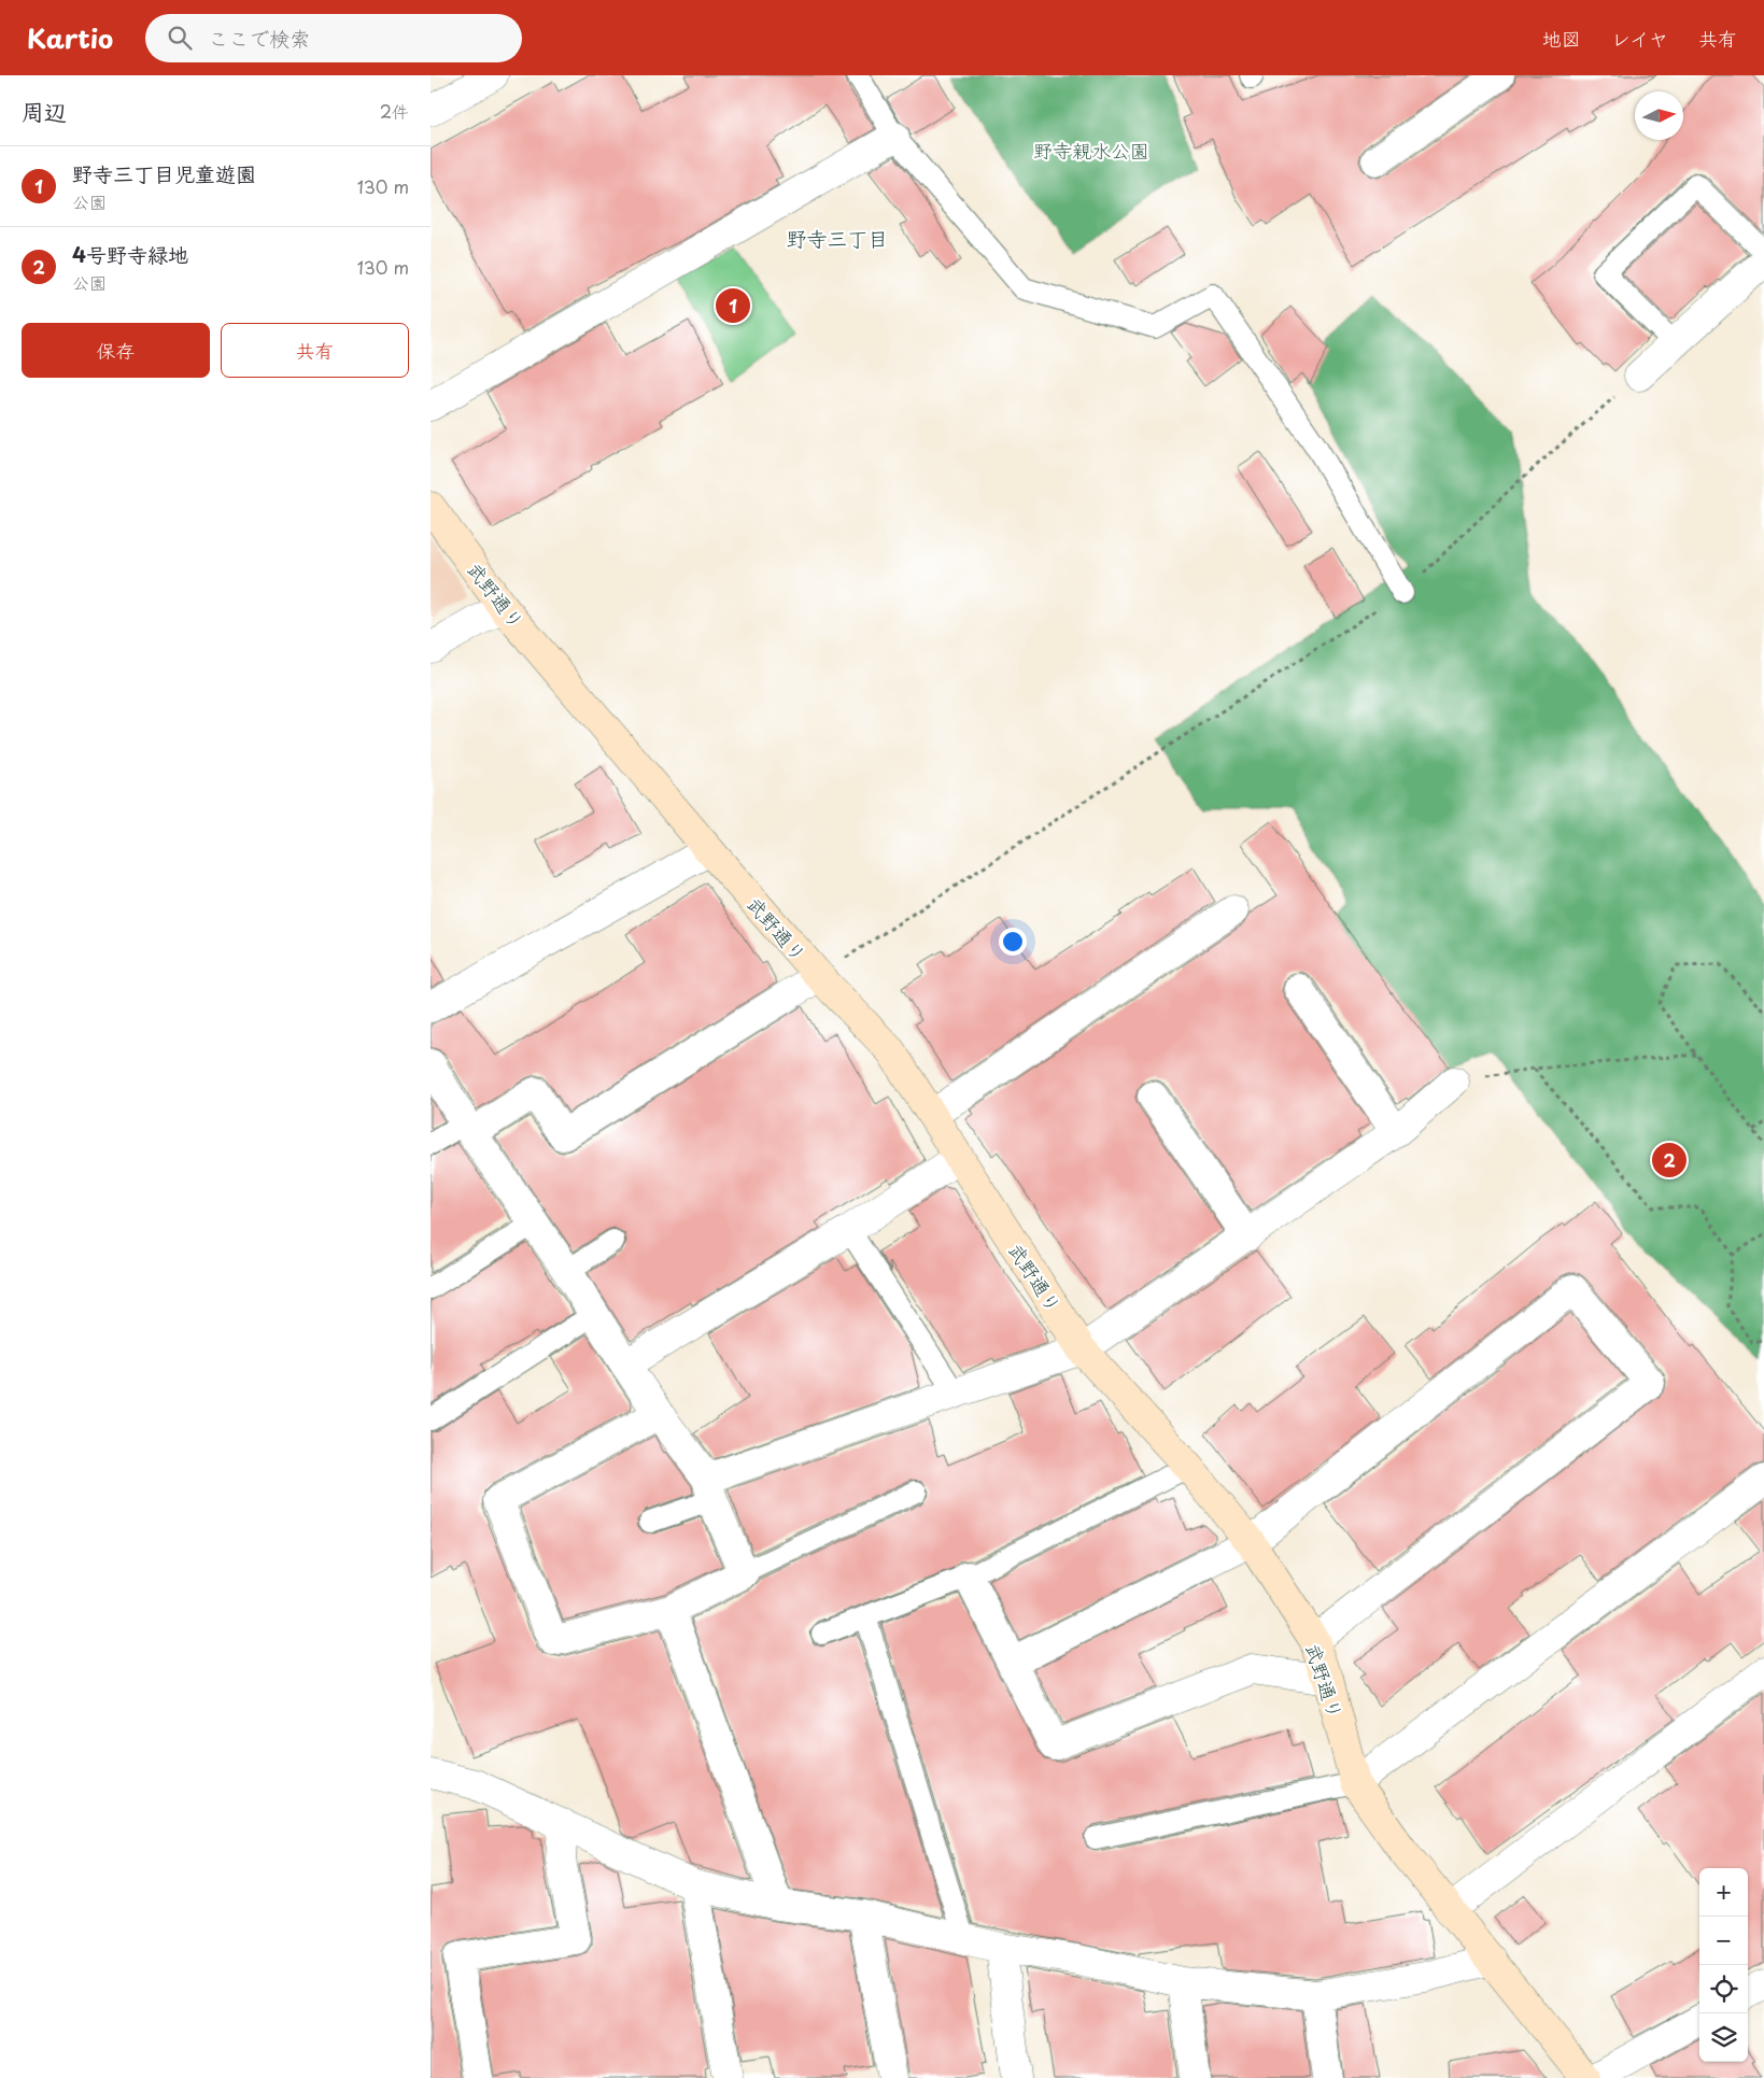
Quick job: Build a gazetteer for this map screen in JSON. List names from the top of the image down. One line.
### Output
{"streets":{"street":["武野通り"]},"districts":["野寺三丁目"],"parks":["野寺親水公園"],"north":"right","page":{"header":"Kartio","search":"ここで検索","nav":["地図","レイヤ","共有"],"heading":["周辺","2件"],"list":[{"mark":"1","name":"野寺三丁目児童遊園","note":"公園","value":"130 m"},{"mark":"2","name":"4号野寺緑地","note":"公園","value":"130 m"}],"pins":["1","2"],"buttons":["保存","共有"],"map_buttons":["+","−"]}}
